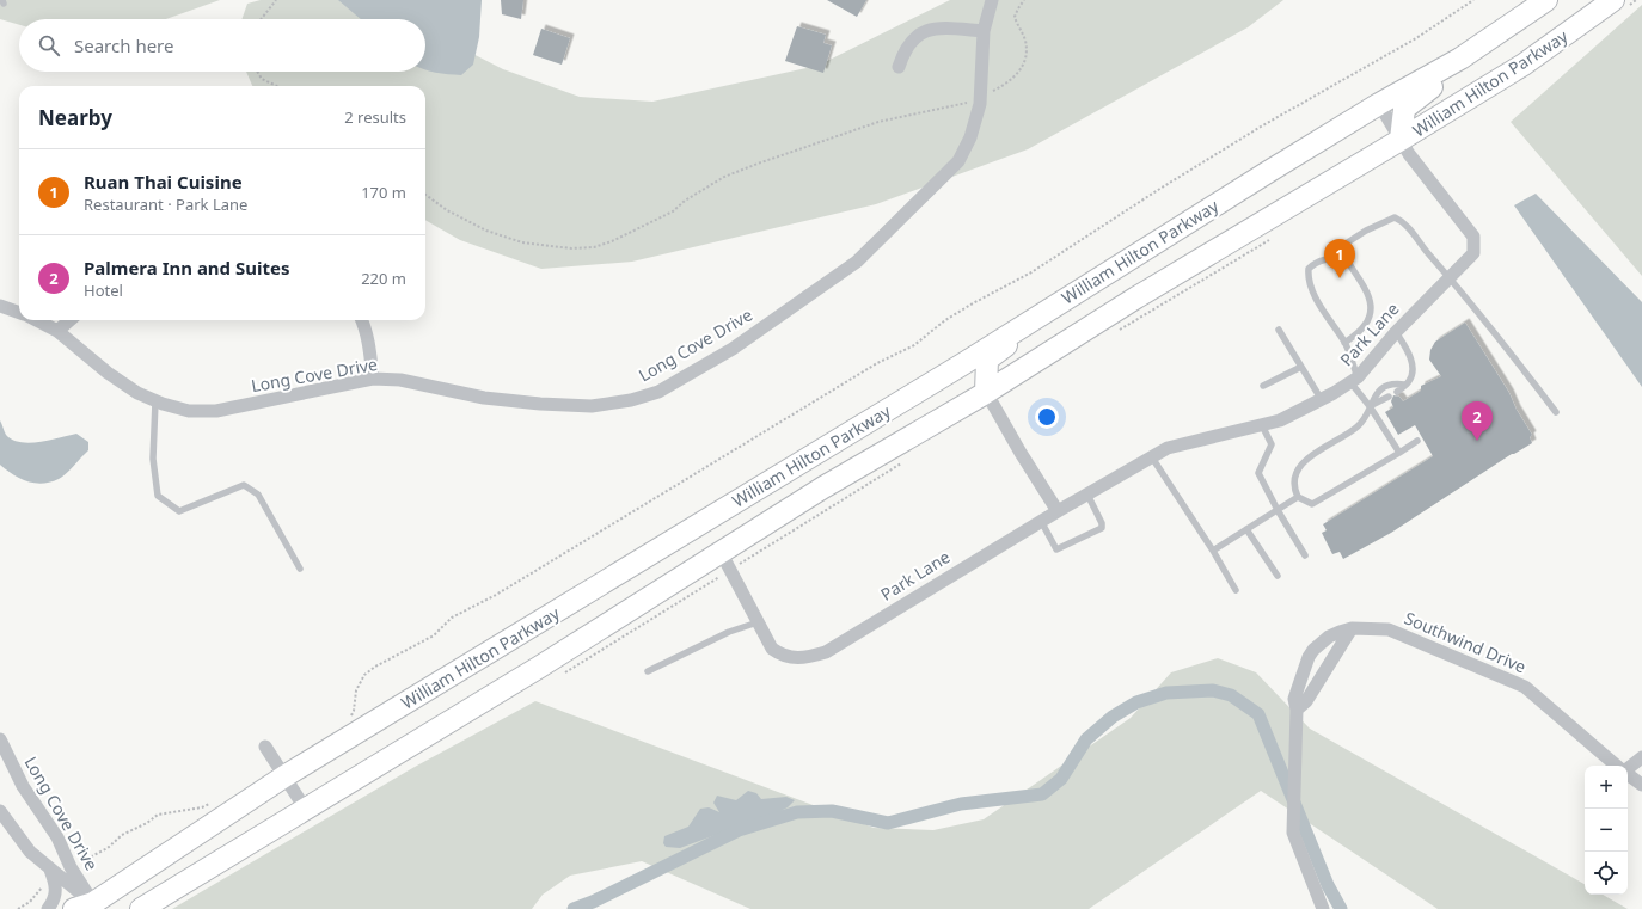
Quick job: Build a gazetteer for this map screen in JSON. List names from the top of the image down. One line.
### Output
{"streets":{"highway":["William Hilton Parkway"],"street":["Park Lane","Long Cove Drive","Southwind Drive"]},"crossings":[["William Hilton Parkway","Park Lane"],["William Hilton Parkway","Long Cove Drive"]],"page":{"search":"Search here","heading":["Nearby","2 results"],"list":[{"mark":"1","name":"Ruan Thai Cuisine","note":"Restaurant · Park Lane","value":"170 m"},{"mark":"2","name":"Palmera Inn and Suites","note":"Hotel","value":"220 m"}],"pins":["1","2"],"map_buttons":["+","−"]}}
